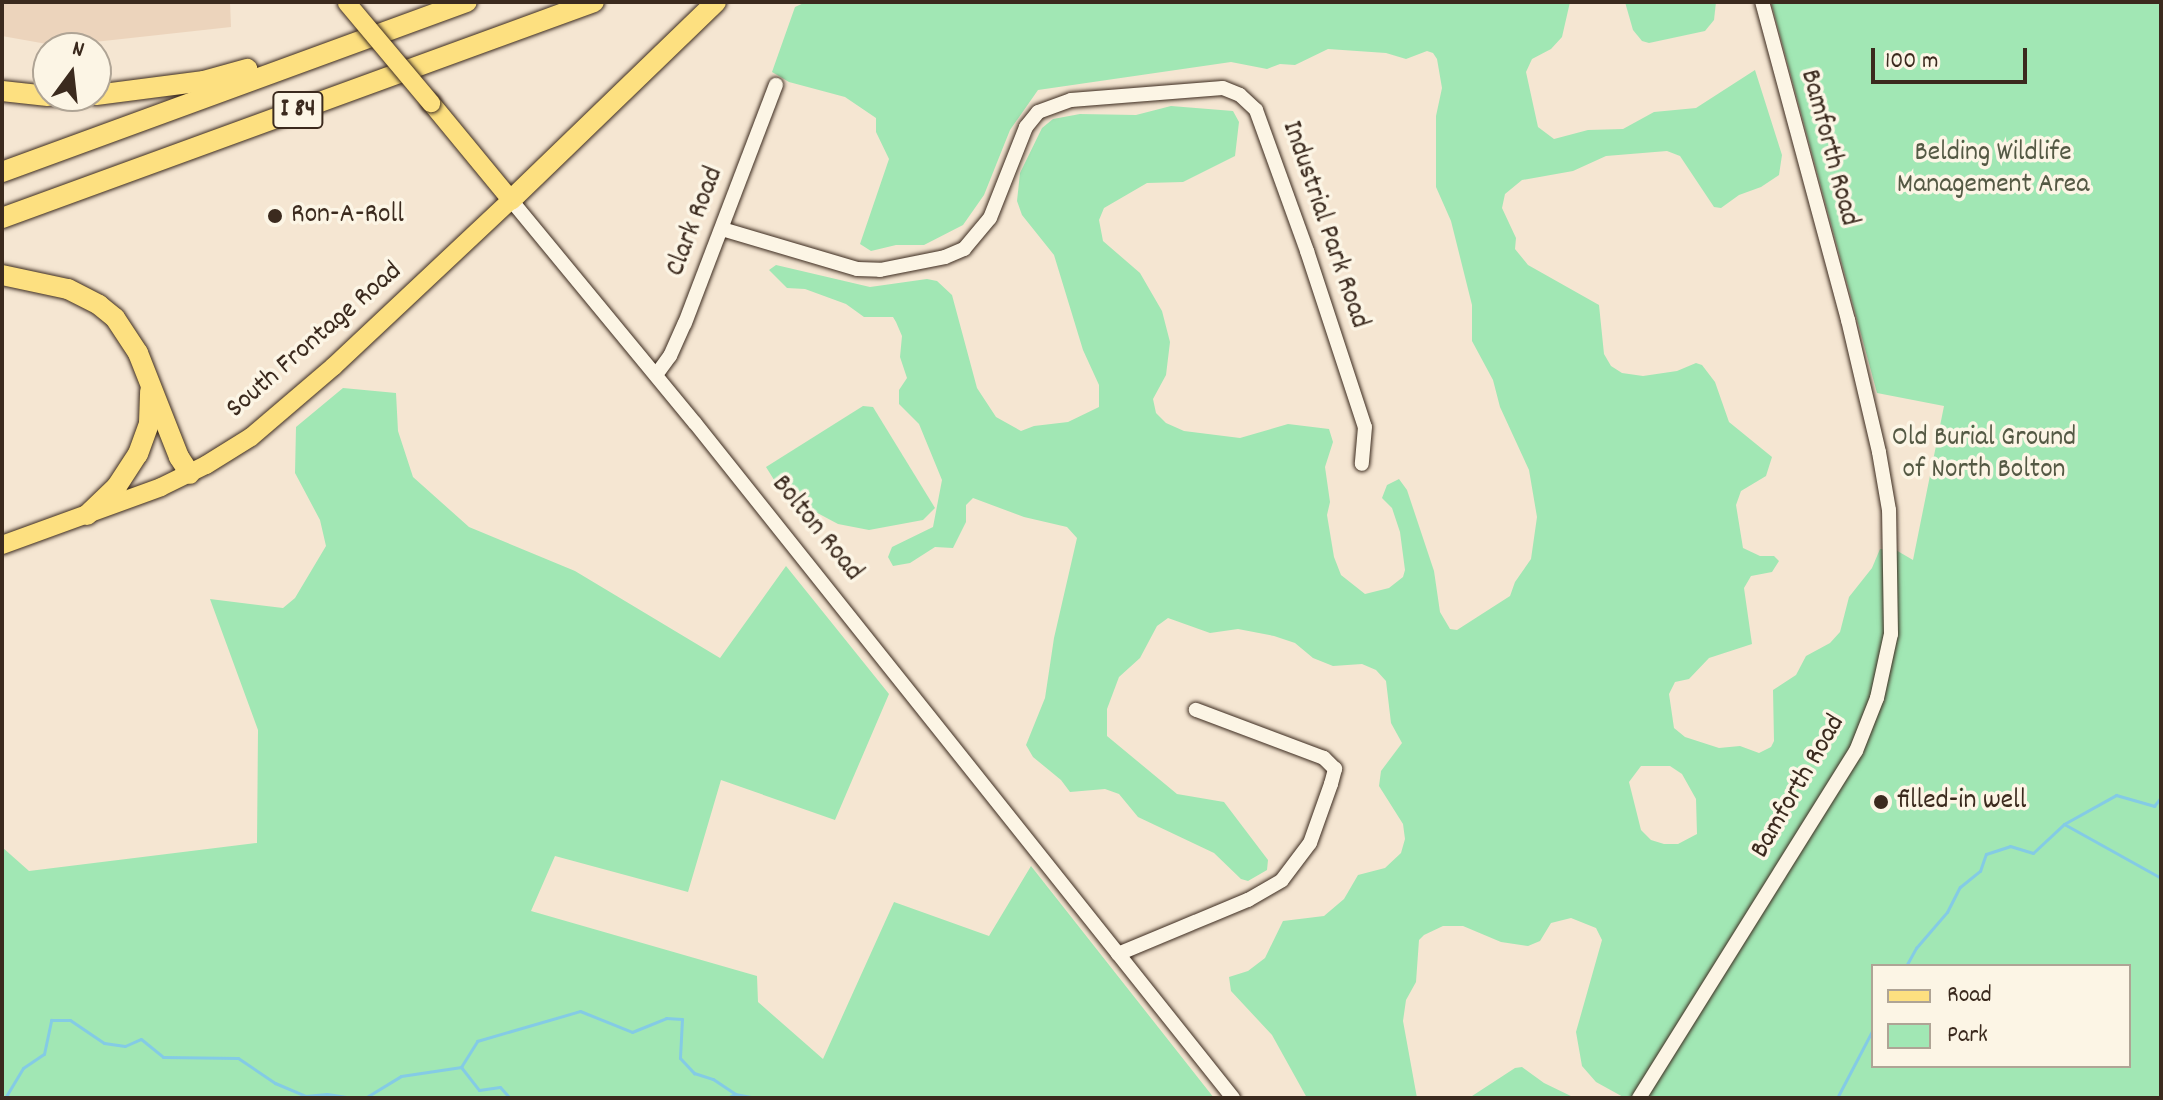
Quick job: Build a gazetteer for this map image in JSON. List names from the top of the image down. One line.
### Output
{"streets":{"highway":["I 84"],"main road":["South Frontage Road","Bolton Road"],"street":["Bamforth Road","Clark Road","Industrial Park Road"]},"crossings":[["Clark Road","Industrial Park Road"],["Clark Road","Bolton Road"],["South Frontage Road","Bolton Road"]],"parks":["Belding Wildlife Management Area","Old Burial Ground of North Bolton"],"places":["Ron-A-Roll","filled-in well"],"legend":["Road","Park"],"scale_bar":"100 m","north":"top"}
